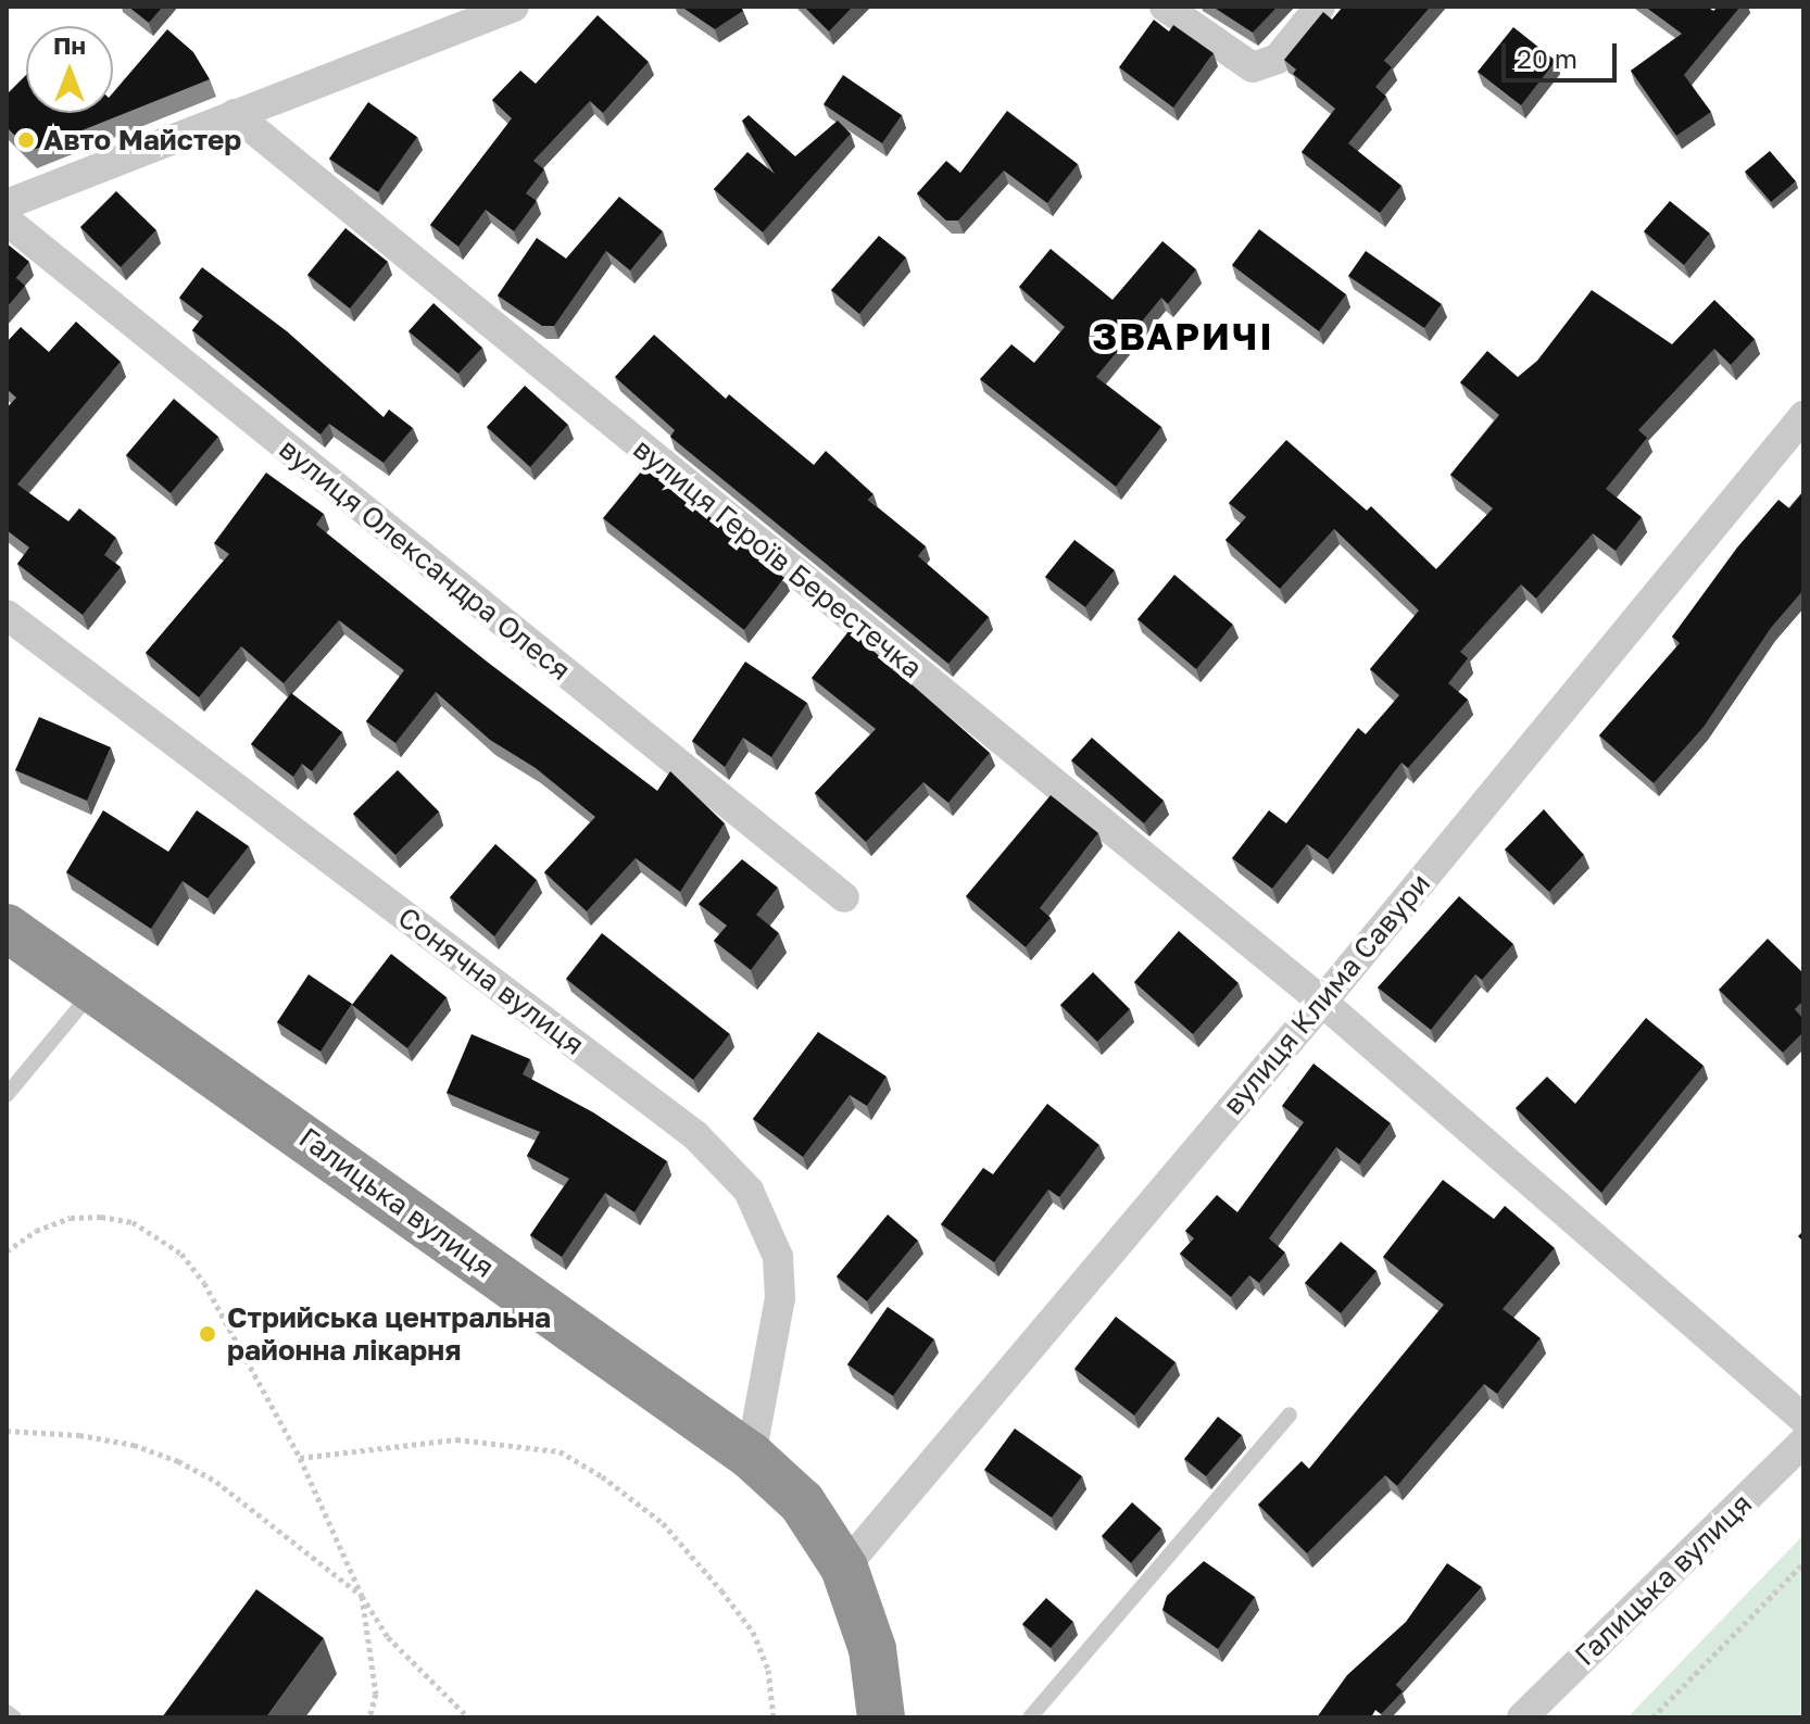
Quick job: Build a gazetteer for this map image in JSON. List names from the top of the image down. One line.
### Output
{"streets":{"highway":["Галицька вулиця"],"street":["вулиця Героїв Берестечка","вулиця Олександра Олеся","Сонячна вулиця","вулиця Клима Савури"]},"crossings":[["вулиця Героїв Берестечка","вулиця Клима Савури"],["Сонячна вулиця","Галицька вулиця"],["вулиця Клима Савури","Галицька вулиця"]],"districts":["ЗВАРИЧІ"],"places":["Авто Майстер","Стрийська центральна районна лікарня"],"scale_bar":"20 m","north":"top"}
